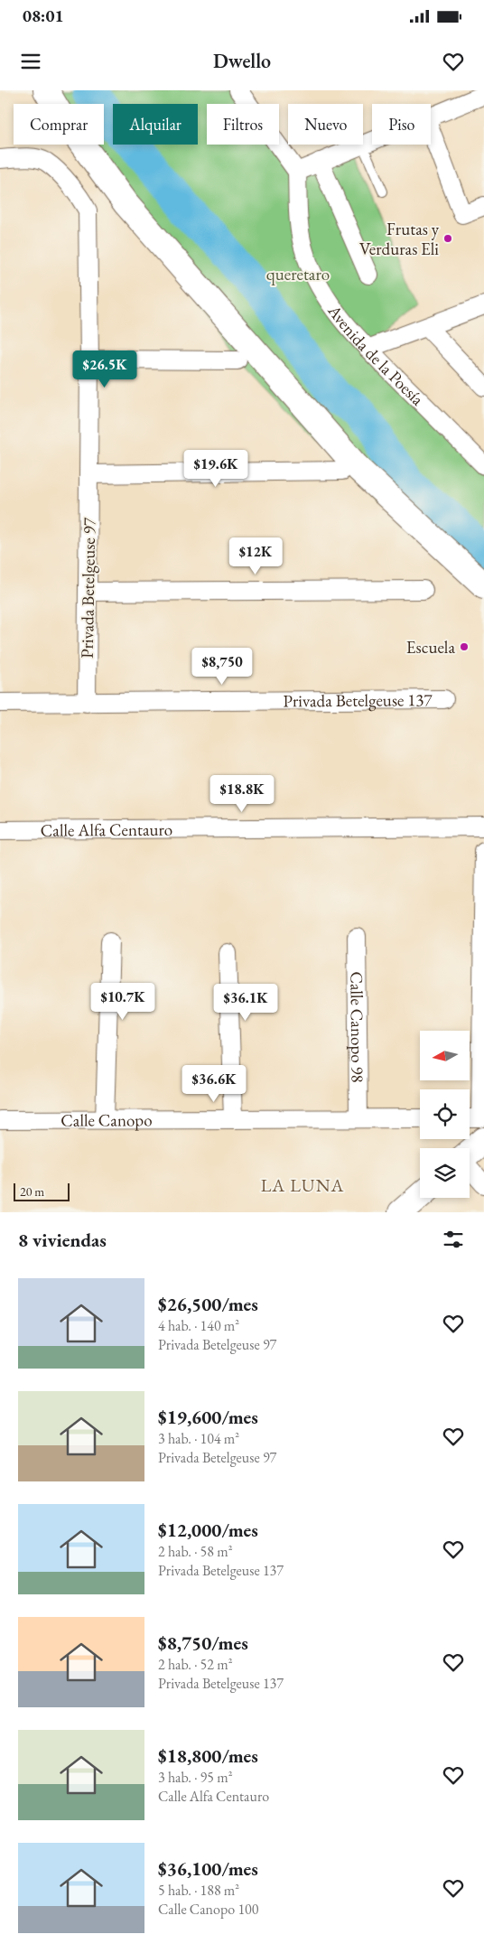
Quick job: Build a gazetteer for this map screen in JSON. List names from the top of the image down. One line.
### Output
{"streets":{"street":["Avenida de la Poesía","Privada Betelgeuse 97","Privada Betelgeuse 137","Calle Alfa Centauro","Calle Canopo 98","Calle Canopo"]},"crossings":[["Privada Betelgeuse 97","Privada Betelgeuse 137"],["Calle Canopo 98","Calle Canopo"]],"districts":["LA LUNA"],"parks":["queretaro"],"places":["Frutas y Verduras Eli","Escuela"],"scale_bar":"20 m","north":"left","page":{"status":"08:01","header":"Dwello","chip":["Comprar","Alquilar","Filtros","Nuevo","Piso"],"price":["$26.5K","$19.6K","$12K","$8,750","$18.8K","$10.7K","$36.1K","$36.6K"],"scale":"20 m","heading":"8 viviendas","list":[{"name":"$26,500/mes","note":"4 hab. · 140 m² · Privada Betelgeuse 97"},{"name":"$19,600/mes","note":"3 hab. · 104 m² · Privada Betelgeuse 97"},{"name":"$12,000/mes","note":"2 hab. · 58 m² · Privada Betelgeuse 137"},{"name":"$8,750/mes","note":"2 hab. · 52 m² · Privada Betelgeuse 137"},{"name":"$18,800/mes","note":"3 hab. · 95 m² · Calle Alfa Centauro"},{"name":"$36,100/mes","note":"5 hab. · 188 m² · Calle Canopo 100"}]}}
